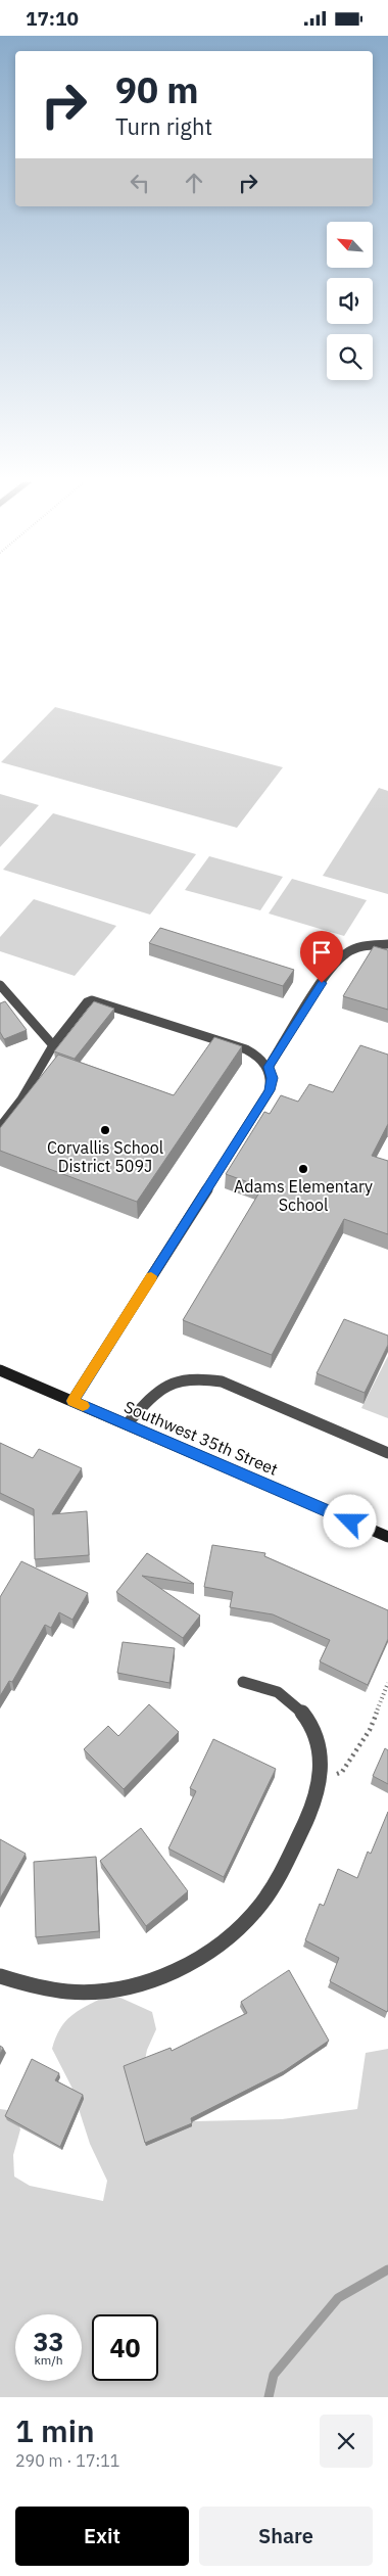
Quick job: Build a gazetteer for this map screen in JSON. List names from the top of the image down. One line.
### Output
{"streets":{"street":["Southwest 35th Street"]},"places":["Corvallis School District 509J","Adams Elementary School"],"north":"top left","page":{"status":"17:10","turn":["90 m","Turn right"],"speed":"33 km/h","limit":"40","heading":["1 min","290 m · 17:11"],"buttons":["Exit","Share"]}}
